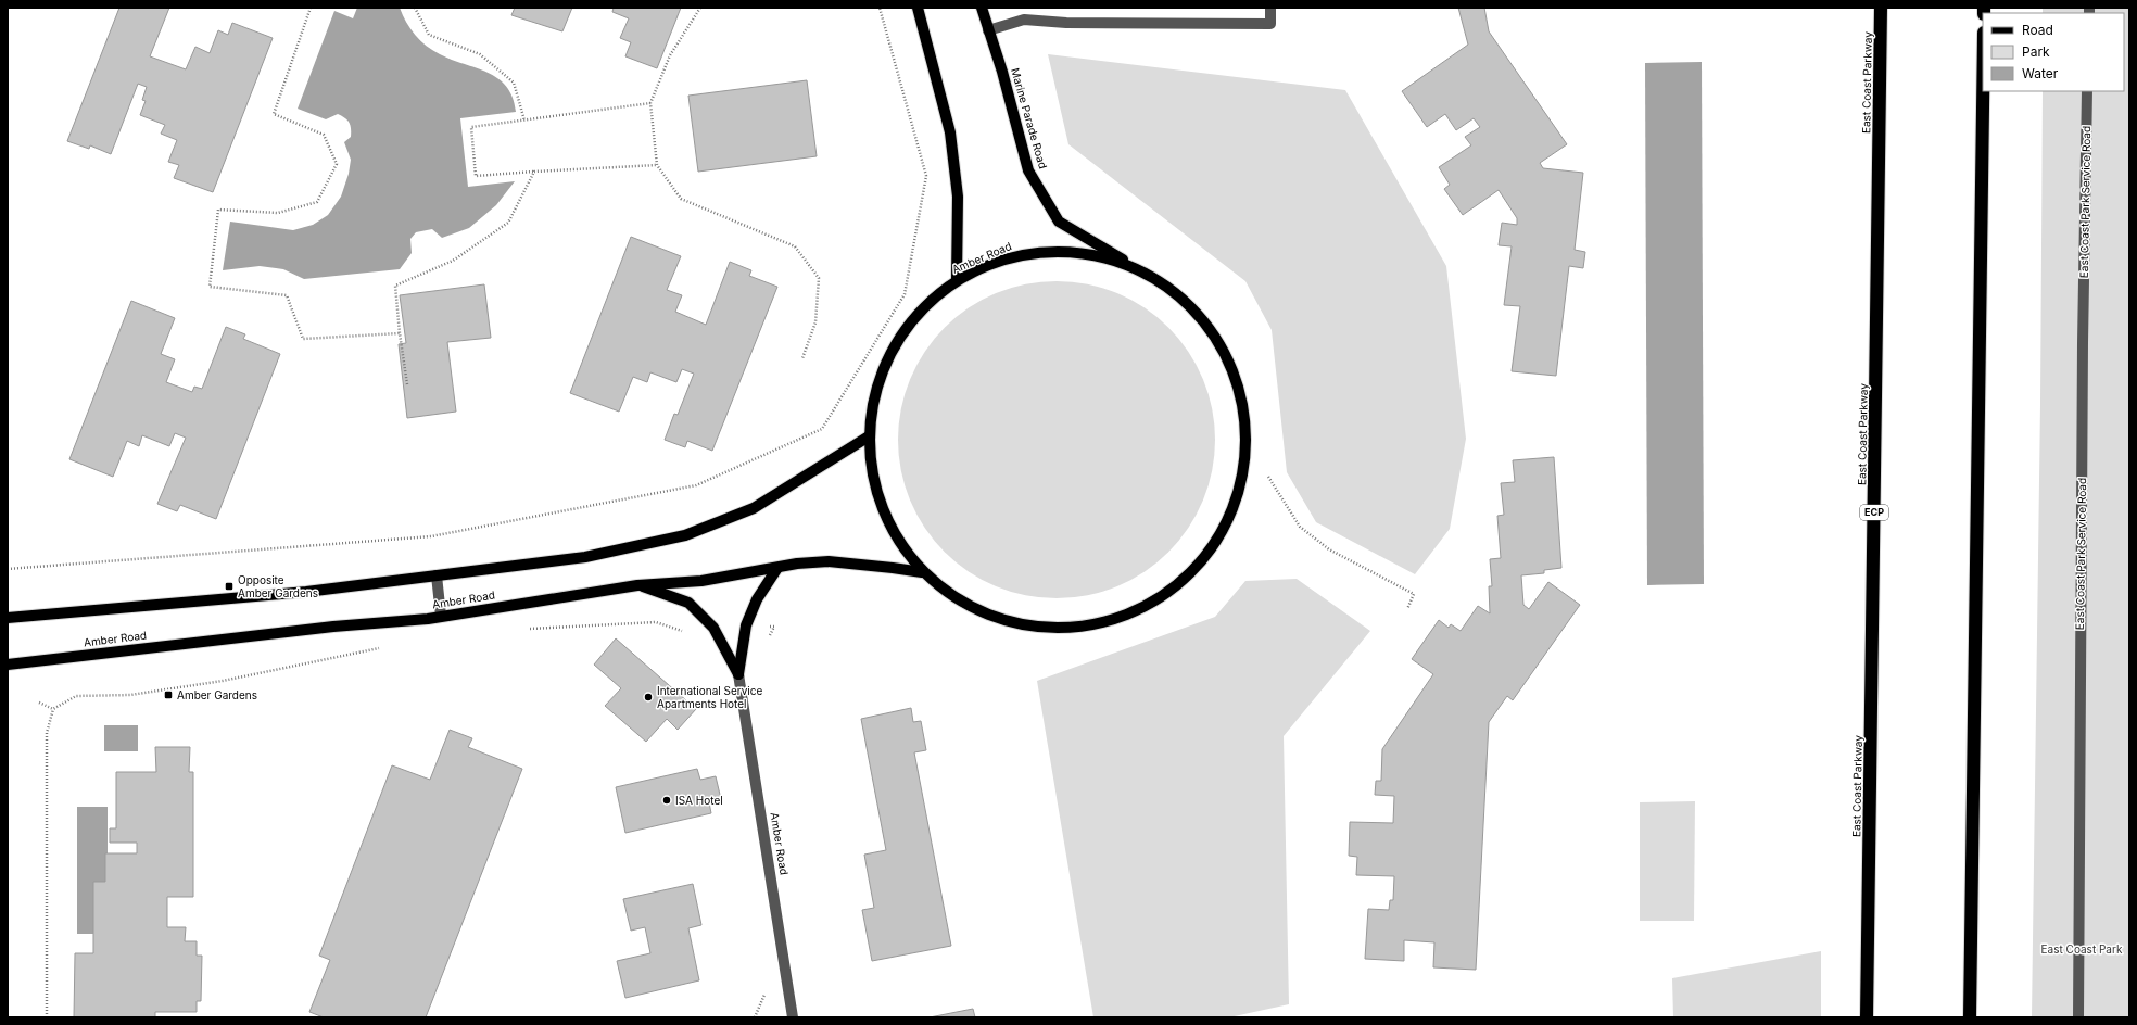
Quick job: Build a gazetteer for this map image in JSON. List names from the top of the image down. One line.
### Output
{"streets":{"highway":["East Coast Parkway","ECP"],"main road":["Marine Parade Road","Amber Road"],"street":["East Coast Park Service Road"]},"crossings":[["Marine Parade Road","Amber Road"]],"parks":["East Coast Park"],"places":{"transit":["Opposite Amber Gardens","Amber Gardens"],"other":["International Service Apartments Hotel","ISA Hotel"]},"legend":["Road","Park","Water"]}
